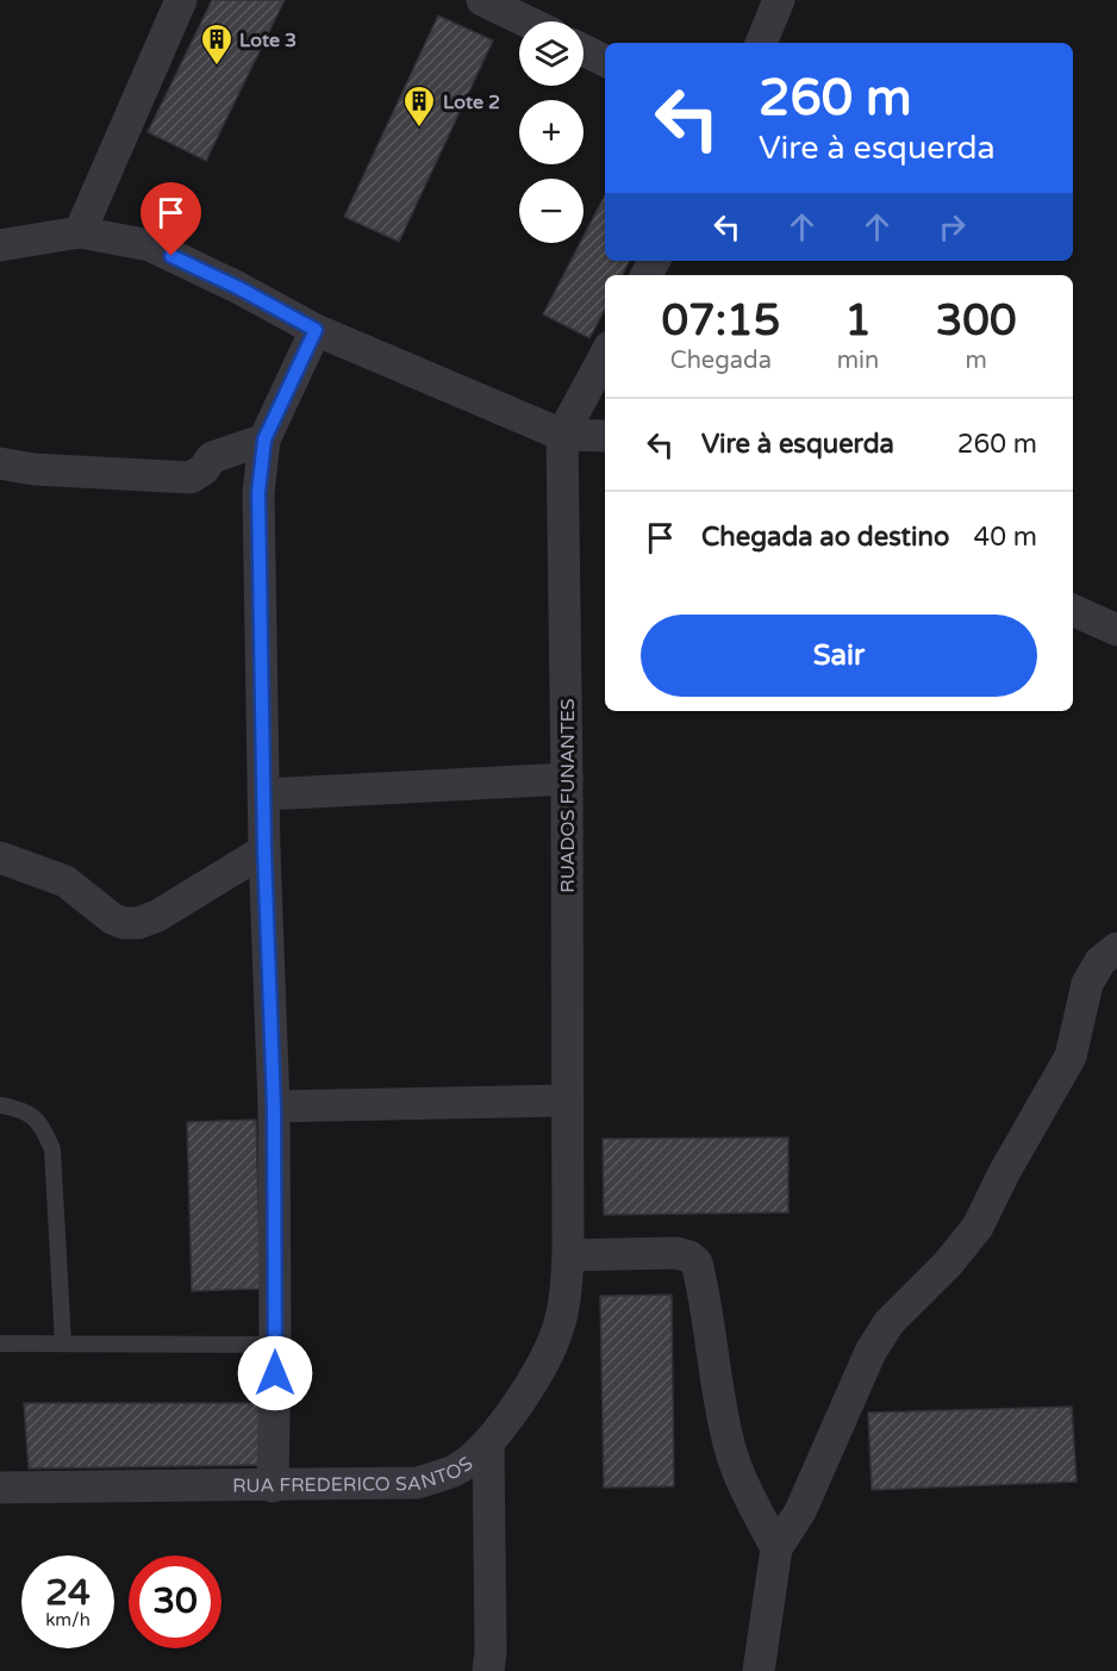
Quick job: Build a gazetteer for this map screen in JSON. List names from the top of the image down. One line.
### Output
{"streets":{"street":["RUADOS FUNANTES","RUA FREDERICO SANTOS"]},"crossings":[["RUADOS FUNANTES","RUA FREDERICO SANTOS"]],"places":{"building":["Lote 3","Lote 2"]},"page":{"map_buttons":["+","−"],"turn":["260 m","Vire à esquerda"],"eta":["07:15","Chegada","1","min","300","m"],"list":[{"name":"Vire à esquerda","value":"260 m"},{"name":"Chegada ao destino","value":"40 m"}],"buttons":"Sair","speed":"24 km/h","limit":"30"}}
